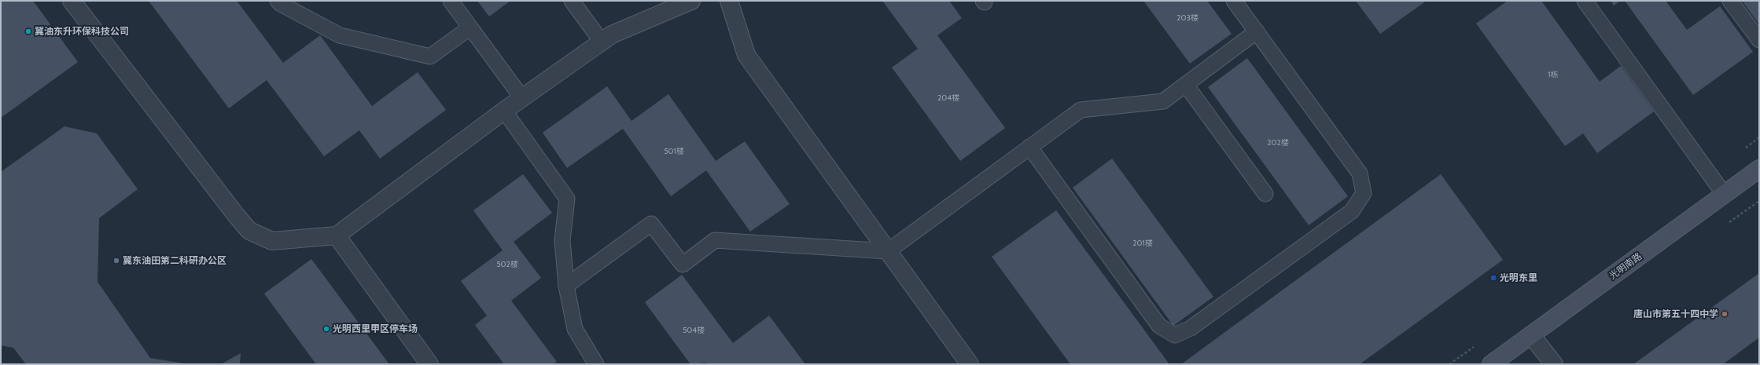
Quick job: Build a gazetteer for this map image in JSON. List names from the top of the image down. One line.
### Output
{"streets":{"main road":["光明南路"]},"places":{"other":["冀油东升环保科技公司","冀东油田第二科研办公区","唐山市第五十四中学","光明西里甲区停车场"],"transit":["光明东里"]},"house_numbers":["203楼","1栋","204楼","202楼","501楼","201楼","502楼","504楼"]}
